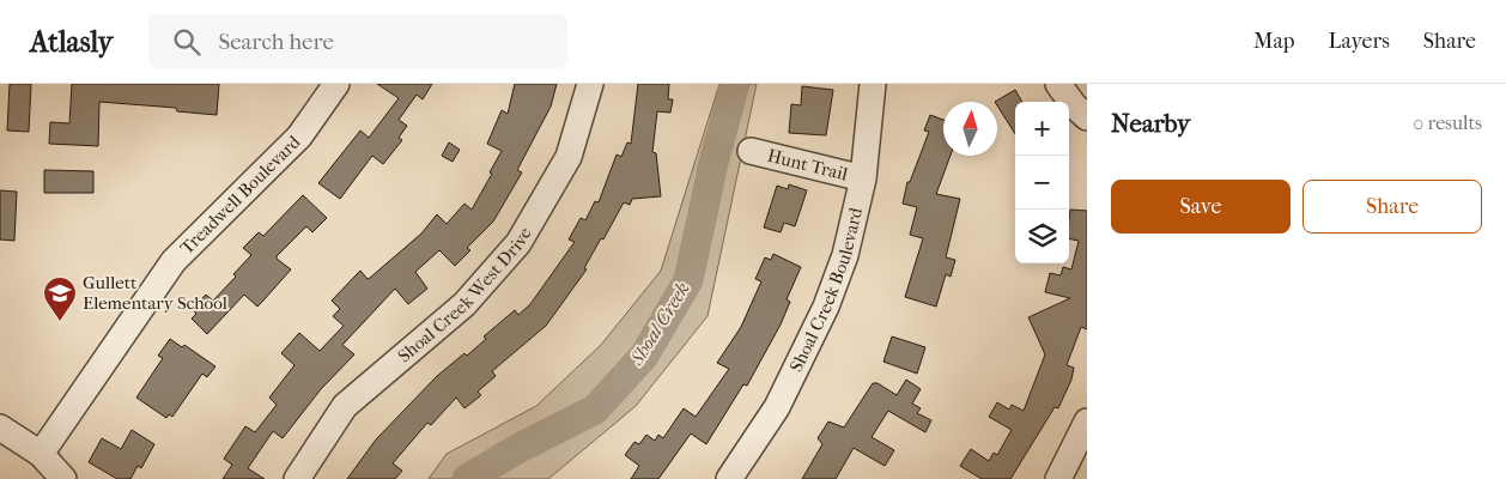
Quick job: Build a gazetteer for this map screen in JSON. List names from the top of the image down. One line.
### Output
{"streets":{"street":["Hunt Trail","Treadwell Boulevard","Shoal Creek Boulevard","Shoal Creek West Drive"]},"crossings":[["Hunt Trail","Shoal Creek Boulevard"]],"water":["Shoal Creek"],"places":{"school or university":["Gullett Elementary School"]},"north":"top","page":{"header":"Atlasly","search":"Search here","nav":["Map","Layers","Share"],"heading":["Nearby","0 results"],"map_buttons":["+","−"],"buttons":["Save","Share"]}}
